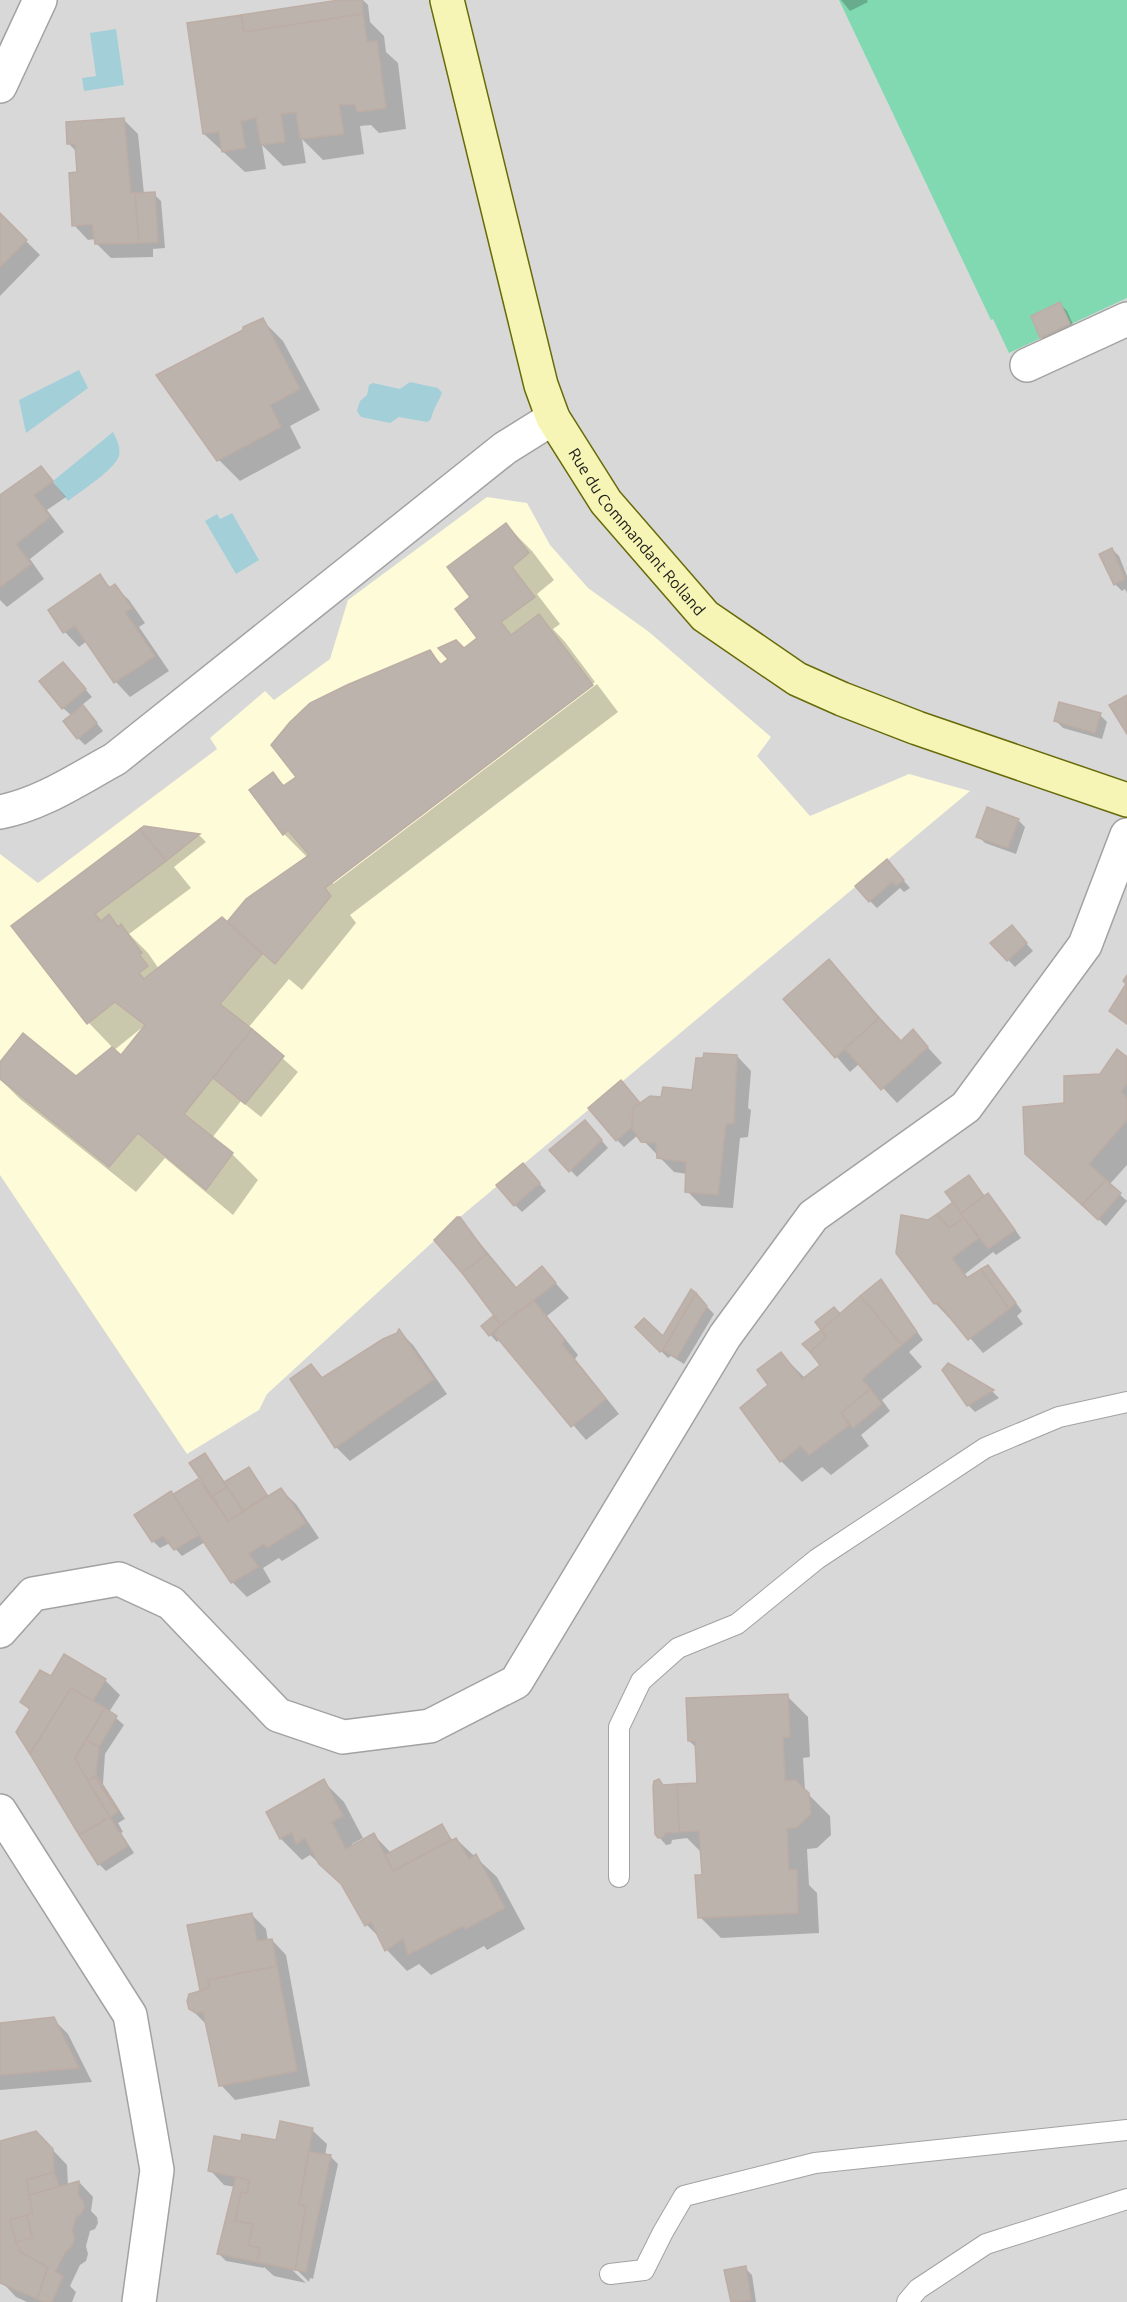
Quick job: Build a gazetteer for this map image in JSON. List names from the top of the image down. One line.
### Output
{"streets":{"street":["Rue du Commandant Rolland"]}}
